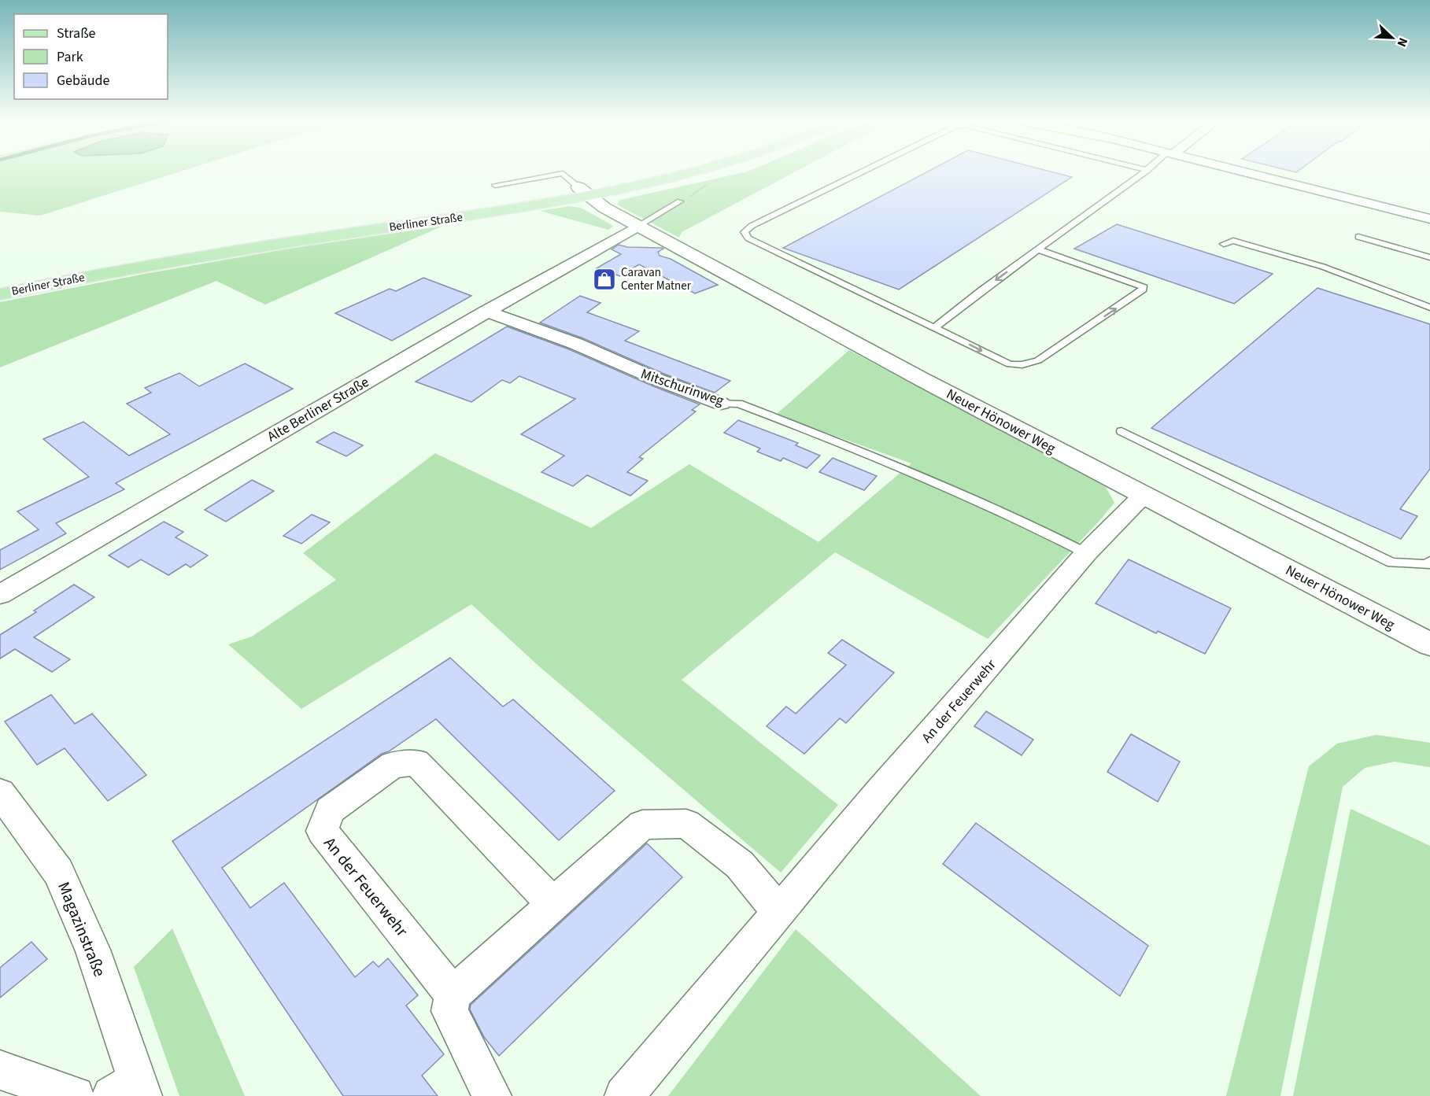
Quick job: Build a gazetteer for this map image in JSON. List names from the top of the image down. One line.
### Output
{"streets":{"main road":["Berliner Straße","Neuer Hönower Weg"],"street":["Mitschurinweg","Alte Berliner Straße","An der Feuerwehr","Magazinstraße"]},"crossings":[["Berliner Straße","Neuer Hönower Weg"],["Mitschurinweg","Alte Berliner Straße"],["Mitschurinweg","An der Feuerwehr"],["Alte Berliner Straße","Neuer Hönower Weg"],["Neuer Hönower Weg","An der Feuerwehr"]],"places":{"shop":["Caravan Center Matner"]},"legend":["Straße","Park","Gebäude"],"north":"bottom right"}
